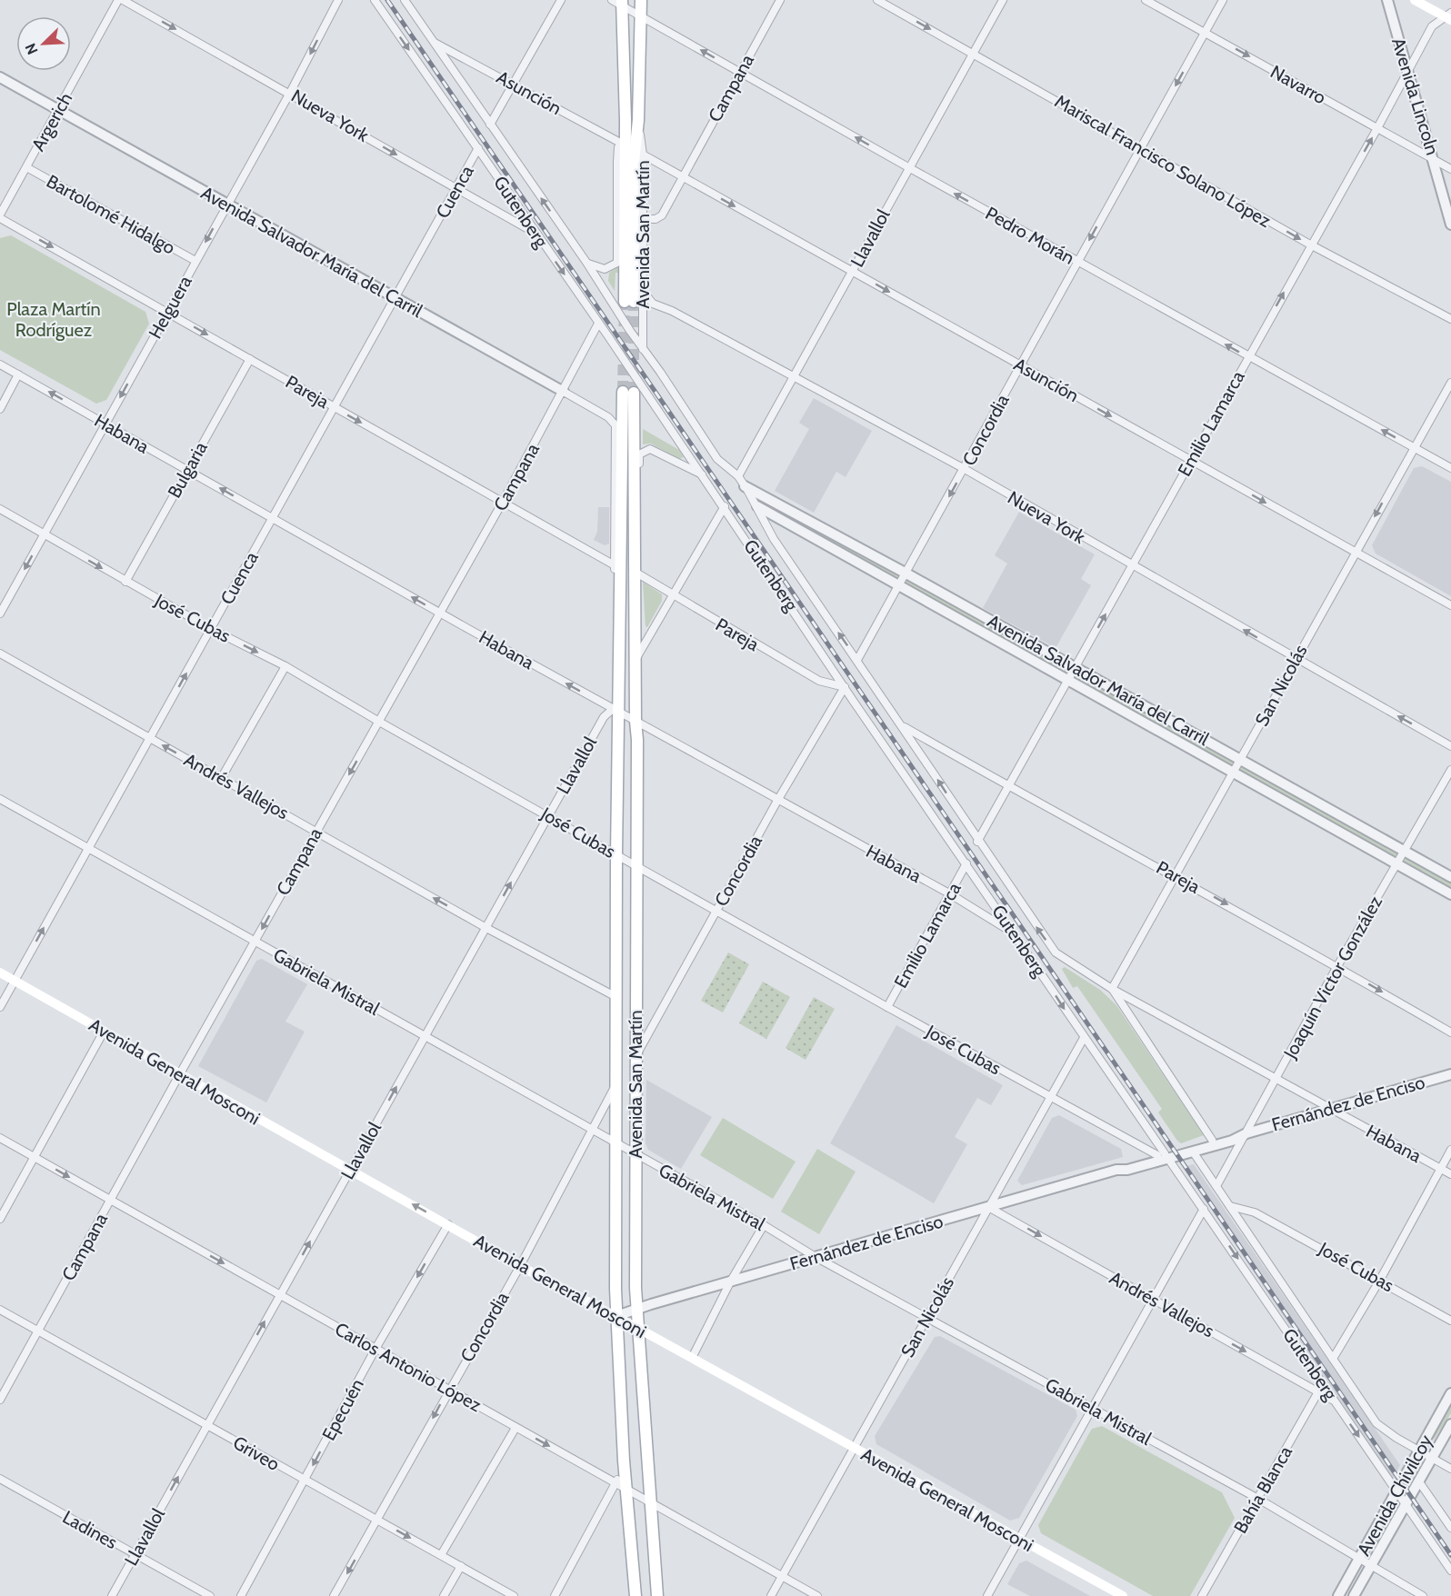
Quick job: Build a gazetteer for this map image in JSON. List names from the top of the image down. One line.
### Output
{"streets":{"main road":["Avenida San Martín","Avenida General Mosconi"],"street":["Navarro","Campana","Asunción","Avenida Lincoln","Nueva York","Argerich","Mariscal Francisco Solano López","Cuenca","Gutenberg","Bartolomé Hidalgo","Pedro Morán","Llavallol","Avenida Salvador María del Carril","Helguera","Pareja","Emilio Lamarca","Concordia","Habana","Bulgaria","José Cubas","San Nicolás","Andrés Vallejos","Joaquín Victor González","Gabriela Mistral","Fernández de Enciso","Carlos Antonio López","Epecuén","Griveo","Bahía Blanca","Avenida Chivilcoy","Ladines"]},"crossings":[["Navarro","Avenida Lincoln"],["Navarro","Emilio Lamarca"],["Navarro","Concordia"],["Campana","Asunción"],["Campana","Gutenberg"],["Campana","Avenida San Martín"],["Campana","Pedro Morán"],["Campana","Avenida Salvador María del Carril"],["Campana","Pareja"],["Campana","Habana"],["Campana","José Cubas"],["Campana","Andrés Vallejos"],["Campana","Gabriela Mistral"],["Campana","Avenida General Mosconi"],["Campana","Carlos Antonio López"],["Campana","Griveo"],["Asunción","Gutenberg"],["Asunción","Avenida San Martín"],["Asunción","Llavallol"],["Asunción","Emilio Lamarca"],["Asunción","Concordia"],["Asunción","San Nicolás"],["Avenida Lincoln","Emilio Lamarca"],["Nueva York","Cuenca"],["Nueva York","Gutenberg"],["Nueva York","Avenida San Martín"],["Nueva York","Llavallol"],["Nueva York","Helguera"],["Nueva York","Emilio Lamarca"],["Nueva York","Concordia"],["Nueva York","San Nicolás"],["Argerich","Bartolomé Hidalgo"],["Argerich","Avenida Salvador María del Carril"],["Argerich","Pareja"],["Mariscal Francisco Solano López","Llavallol"],["Mariscal Francisco Solano López","Emilio Lamarca"],["Mariscal Francisco Solano López","Concordia"],["Cuenca","Gutenberg"],["Cuenca","Avenida Salvador María del Carril"],["Cuenca","Pareja"],["Cuenca","Habana"],["Cuenca","José Cubas"],["Cuenca","Andrés Vallejos"],["Cuenca","Gabriela Mistral"],["Cuenca","Avenida General Mosconi"],["Gutenberg","Avenida San Martín"],["Gutenberg","Llavallol"],["Gutenberg","Avenida Salvador María del Carril"],["Gutenberg","Pareja"],["Gutenberg","Emilio Lamarca"],["Gutenberg","Concordia"],["Gutenberg","Habana"],["Gutenberg","José Cubas"],["Gutenberg","San Nicolás"],["Gutenberg","Andrés Vallejos"],["Gutenberg","Joaquín Victor González"],["Gutenberg","Fernández de Enciso"],["Gutenberg","Bahía Blanca"],["Gutenberg","Avenida Chivilcoy"],["Bartolomé Hidalgo","Helguera"],["Avenida San Martín","Pedro Morán"],["Avenida San Martín","Llavallol"],["Avenida San Martín","Avenida Salvador María del Carril"],["Avenida San Martín","Pareja"],["Avenida San Martín","Concordia"],["Avenida San Martín","Habana"],["Avenida San Martín","José Cubas"],["Avenida San Martín","Andrés Vallejos"],["Avenida San Martín","Gabriela Mistral"],["Avenida San Martín","Avenida General Mosconi"],["Avenida San Martín","Fernández de Enciso"],["Avenida San Martín","Carlos Antonio López"],["Pedro Morán","Llavallol"],["Pedro Morán","Emilio Lamarca"],["Pedro Morán","Concordia"],["Pedro Morán","San Nicolás"],["Llavallol","Habana"],["Llavallol","José Cubas"],["Llavallol","Andrés Vallejos"],["Llavallol","Gabriela Mistral"],["Llavallol","Avenida General Mosconi"],["Llavallol","Carlos Antonio López"],["Llavallol","Griveo"],["Llavallol","Ladines"],["Avenida Salvador María del Carril","Helguera"],["Avenida Salvador María del Carril","Emilio Lamarca"],["Avenida Salvador María del Carril","Concordia"],["Avenida Salvador María del Carril","San Nicolás"],["Avenida Salvador María del Carril","Joaquín Victor González"],["Helguera","Pareja"],["Helguera","Habana"],["Helguera","José Cubas"],["Pareja","Emilio Lamarca"],["Pareja","Concordia"],["Pareja","Bulgaria"],["Pareja","San Nicolás"],["Pareja","Joaquín Victor González"],["Emilio Lamarca","Habana"],["Emilio Lamarca","José Cubas"],["Concordia","Habana"],["Concordia","José Cubas"],["Concordia","Gabriela Mistral"],["Concordia","Avenida General Mosconi"],["Concordia","Carlos Antonio López"],["Concordia","Griveo"],["Habana","Bulgaria"],["Habana","San Nicolás"],["Habana","Joaquín Victor González"],["Habana","Fernández de Enciso"],["Bulgaria","José Cubas"],["José Cubas","San Nicolás"],["José Cubas","Fernández de Enciso"],["San Nicolás","Andrés Vallejos"],["San Nicolás","Gabriela Mistral"],["San Nicolás","Avenida General Mosconi"],["San Nicolás","Fernández de Enciso"],["San Nicolás","Carlos Antonio López"],["Andrés Vallejos","Fernández de Enciso"],["Andrés Vallejos","Bahía Blanca"],["Joaquín Victor González","Fernández de Enciso"],["Gabriela Mistral","Fernández de Enciso"],["Gabriela Mistral","Bahía Blanca"],["Gabriela Mistral","Avenida Chivilcoy"],["Avenida General Mosconi","Fernández de Enciso"],["Avenida General Mosconi","Epecuén"],["Carlos Antonio López","Epecuén"],["Epecuén","Griveo"]],"one_way":["Navarro","Asunción","Mariscal Francisco Solano López","Pedro Morán","Llavallol","Helguera","Pareja","Concordia","Habana","Carlos Antonio López","Epecuén"],"parks":["Plaza Martín Rodríguez"],"north":"bottom left"}
